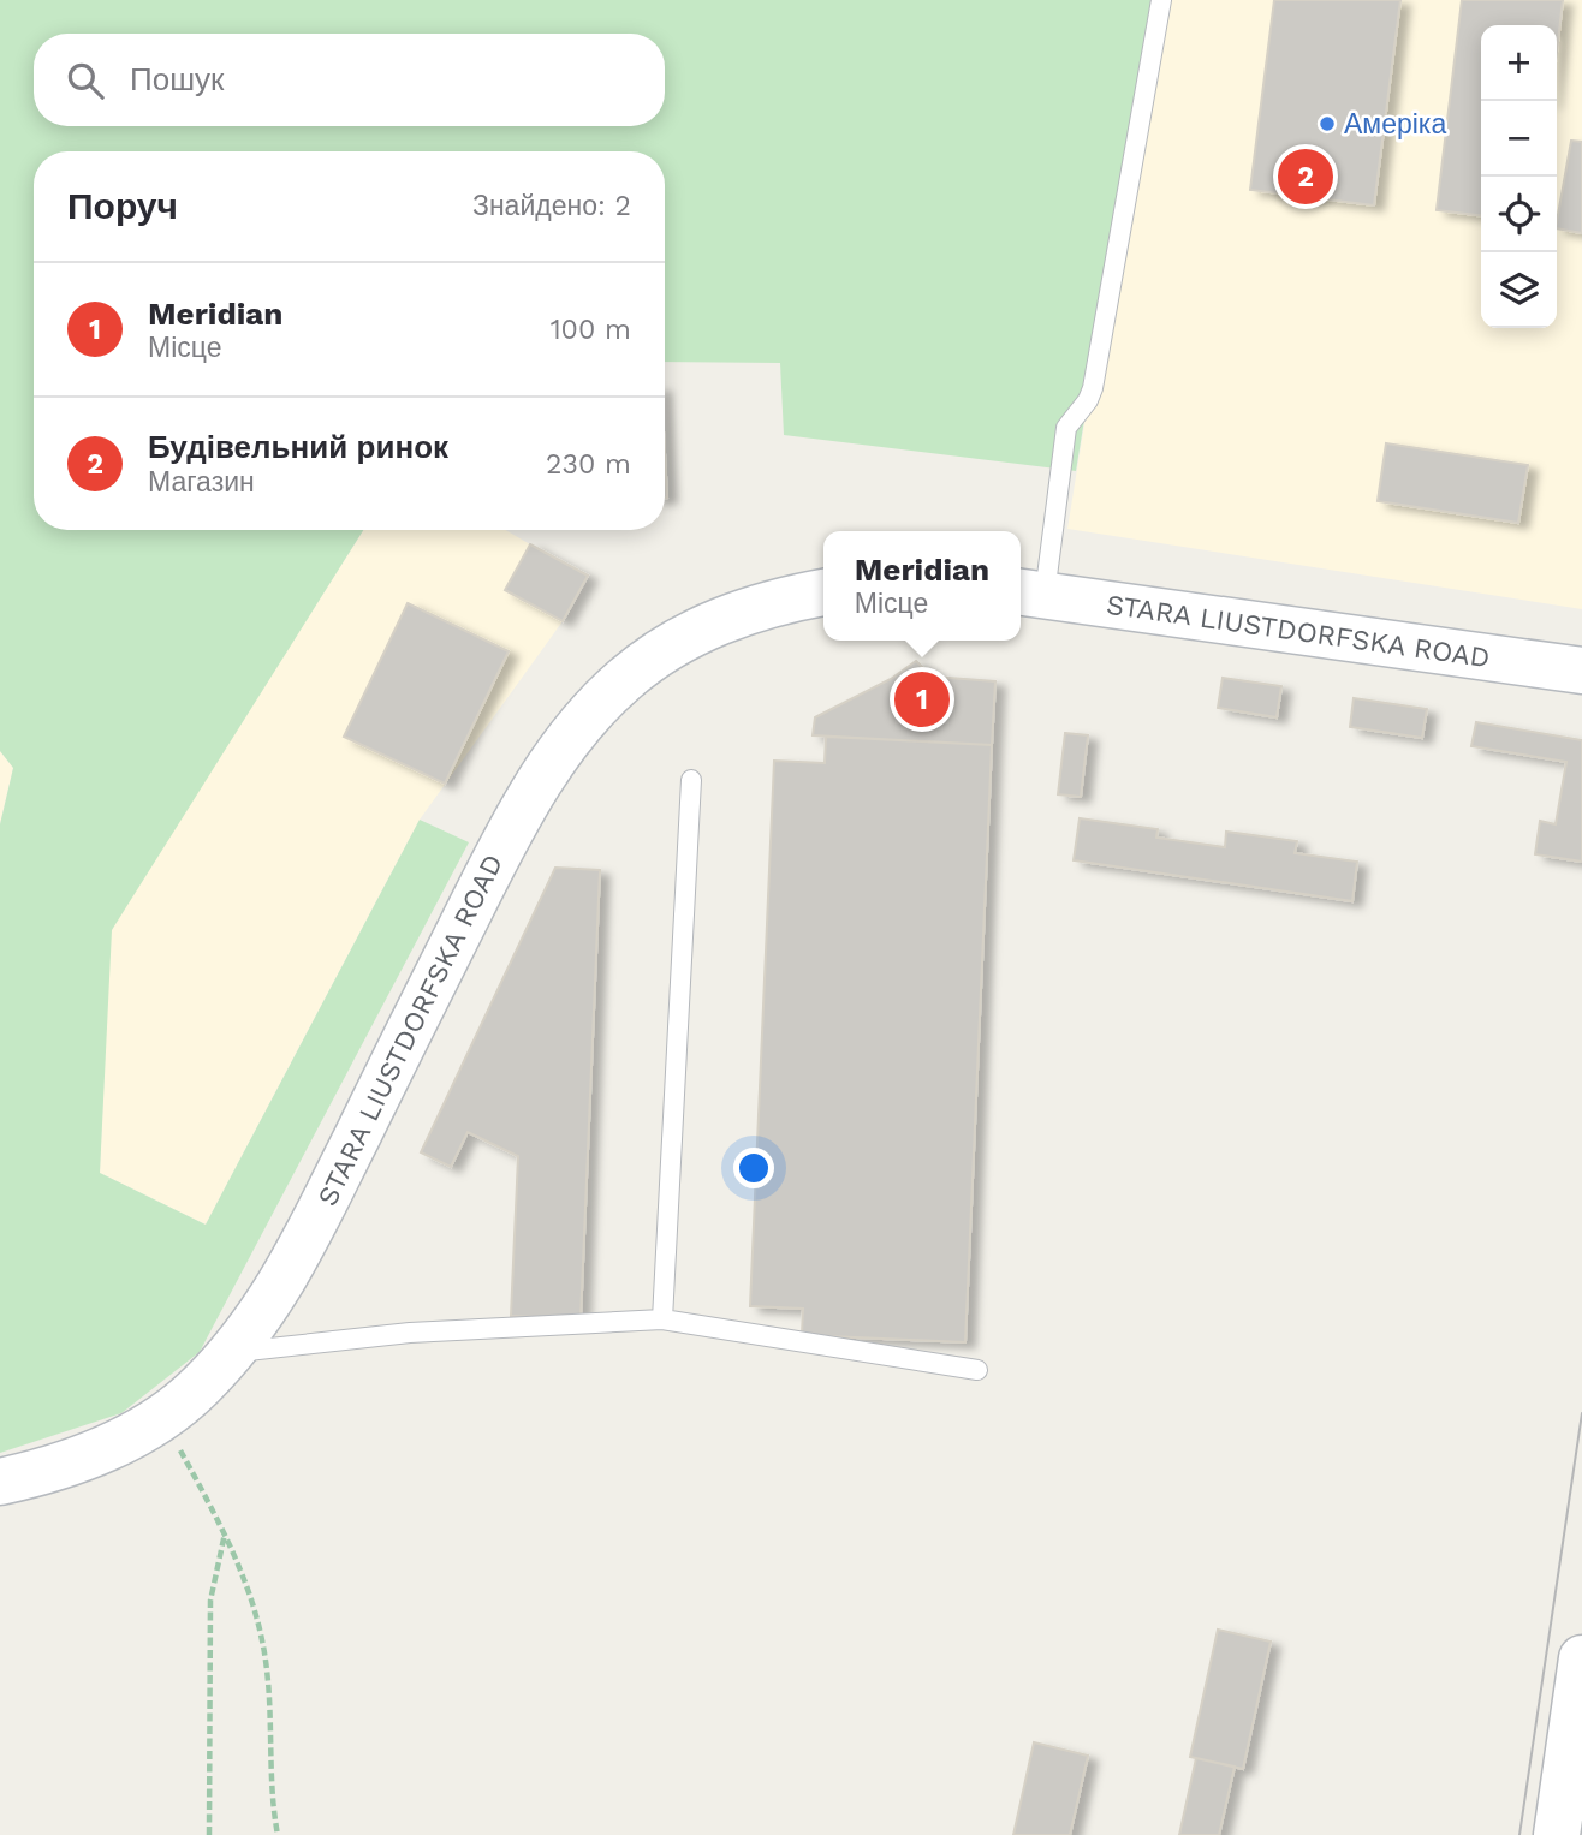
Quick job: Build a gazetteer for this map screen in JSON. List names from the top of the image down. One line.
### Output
{"streets":{"main road":["STARA LIUSTDORFSKA ROAD"]},"places":["Амеріка"],"page":{"map_buttons":["+","−"],"search":"Пошук","pins":["2","1"],"heading":["Поруч","Знайдено: 2"],"list":[{"mark":"1","name":"Meridian","note":"Місце","value":"100 m"},{"mark":"2","name":"Будівельний ринок","note":"Магазин","value":"230 m"}],"popup":["Meridian","Місце"]}}
